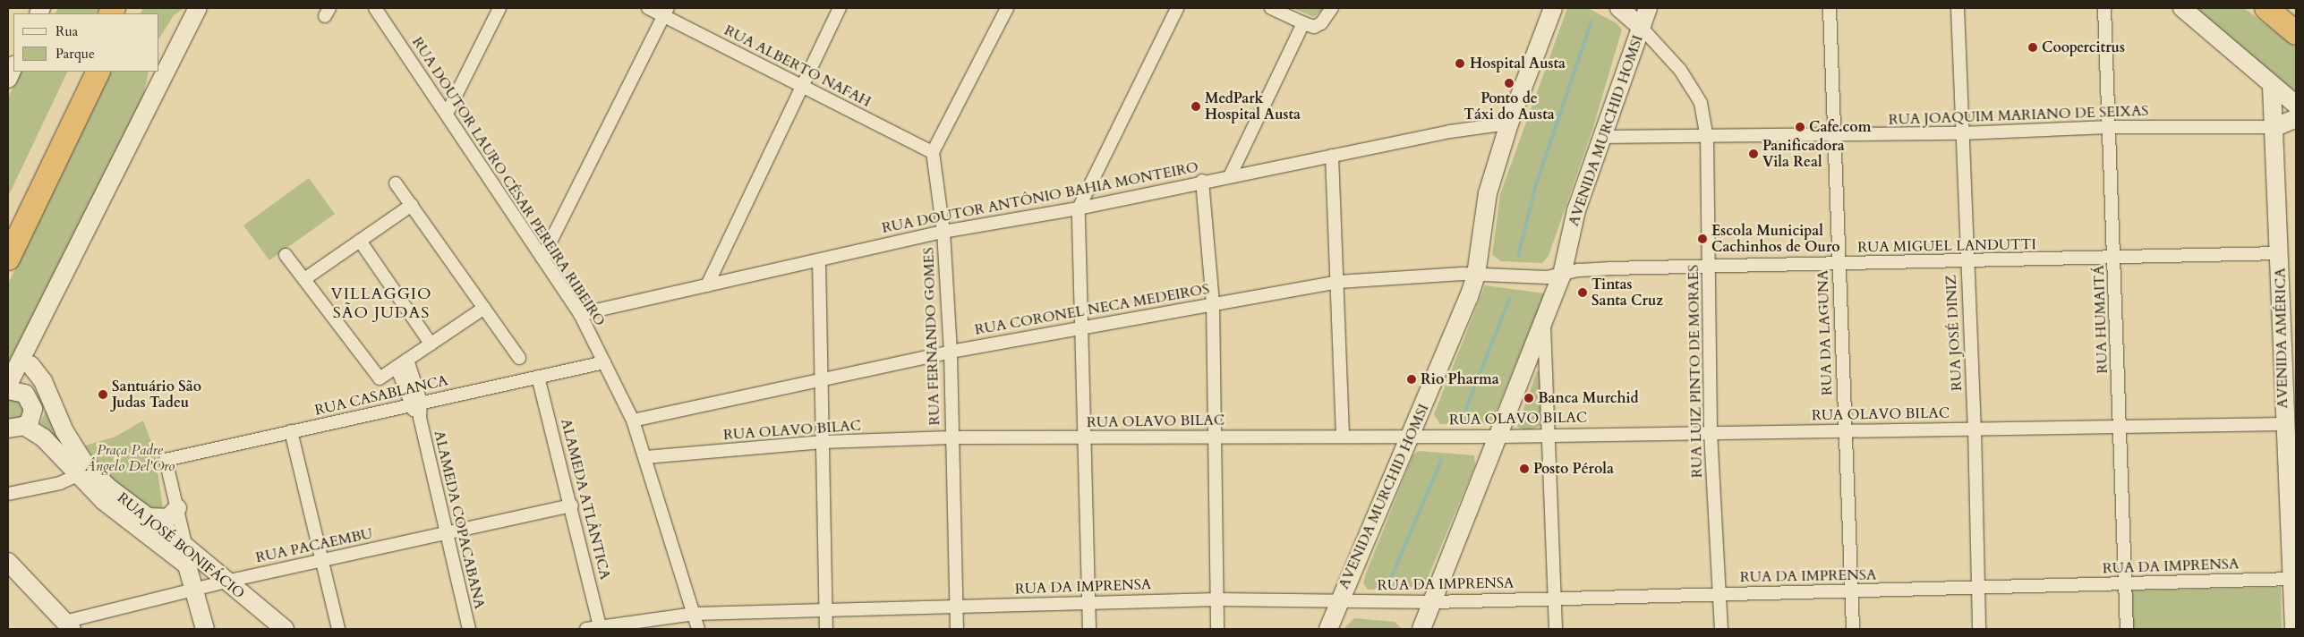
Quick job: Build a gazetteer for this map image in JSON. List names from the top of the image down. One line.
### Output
{"streets":{"main road":["AVENIDA MURCHID HOMSI","AVENIDA AMÉRICA","RUA JOSÉ BONIFÁCIO"],"street":["RUA ALBERTO NAFAH","RUA JOAQUIM MARIANO DE SEIXAS","RUA DOUTOR LAURO CÉSAR PEREIRA RIBEIRO","RUA DOUTOR ANTÔNIO BAHIA MONTEIRO","RUA MIGUEL LANDUTTI","RUA CORONEL NECA MEDEIROS","RUA HUMAITÁ","RUA DA LAGUNA","RUA JOSÉ DINIZ","RUA FERNANDO GOMES","RUA LUIZ PINTO DE MORAES","RUA CASABLANCA","RUA OLAVO BILAC","ALAMEDA ATLÂNTICA","ALAMEDA COPACABANA","RUA PACAEMBU","RUA DA IMPRENSA"]},"crossings":[["RUA ALBERTO NAFAH","RUA FERNANDO GOMES"],["RUA JOAQUIM MARIANO DE SEIXAS","AVENIDA MURCHID HOMSI"],["RUA JOAQUIM MARIANO DE SEIXAS","RUA HUMAITÁ"],["RUA JOAQUIM MARIANO DE SEIXAS","RUA DA LAGUNA"],["RUA JOAQUIM MARIANO DE SEIXAS","RUA JOSÉ DINIZ"],["RUA JOAQUIM MARIANO DE SEIXAS","AVENIDA AMÉRICA"],["RUA JOAQUIM MARIANO DE SEIXAS","RUA LUIZ PINTO DE MORAES"],["AVENIDA MURCHID HOMSI","RUA DOUTOR ANTÔNIO BAHIA MONTEIRO"],["AVENIDA MURCHID HOMSI","RUA MIGUEL LANDUTTI"],["AVENIDA MURCHID HOMSI","RUA CORONEL NECA MEDEIROS"],["AVENIDA MURCHID HOMSI","RUA LUIZ PINTO DE MORAES"],["AVENIDA MURCHID HOMSI","RUA OLAVO BILAC"],["AVENIDA MURCHID HOMSI","RUA DA IMPRENSA"],["RUA DOUTOR LAURO CÉSAR PEREIRA RIBEIRO","RUA DOUTOR ANTÔNIO BAHIA MONTEIRO"],["RUA DOUTOR LAURO CÉSAR PEREIRA RIBEIRO","RUA CORONEL NECA MEDEIROS"],["RUA DOUTOR LAURO CÉSAR PEREIRA RIBEIRO","RUA CASABLANCA"],["RUA DOUTOR LAURO CÉSAR PEREIRA RIBEIRO","RUA OLAVO BILAC"],["RUA DOUTOR LAURO CÉSAR PEREIRA RIBEIRO","RUA DA IMPRENSA"],["RUA DOUTOR ANTÔNIO BAHIA MONTEIRO","RUA FERNANDO GOMES"],["RUA MIGUEL LANDUTTI","RUA CORONEL NECA MEDEIROS"],["RUA MIGUEL LANDUTTI","RUA HUMAITÁ"],["RUA MIGUEL LANDUTTI","RUA DA LAGUNA"],["RUA MIGUEL LANDUTTI","RUA JOSÉ DINIZ"],["RUA MIGUEL LANDUTTI","AVENIDA AMÉRICA"],["RUA MIGUEL LANDUTTI","RUA LUIZ PINTO DE MORAES"],["RUA CORONEL NECA MEDEIROS","RUA FERNANDO GOMES"],["RUA HUMAITÁ","RUA OLAVO BILAC"],["RUA HUMAITÁ","RUA DA IMPRENSA"],["RUA DA LAGUNA","RUA OLAVO BILAC"],["RUA DA LAGUNA","RUA DA IMPRENSA"],["RUA JOSÉ DINIZ","RUA OLAVO BILAC"],["RUA JOSÉ DINIZ","RUA DA IMPRENSA"],["RUA FERNANDO GOMES","RUA OLAVO BILAC"],["RUA FERNANDO GOMES","RUA DA IMPRENSA"],["AVENIDA AMÉRICA","RUA OLAVO BILAC"],["AVENIDA AMÉRICA","RUA DA IMPRENSA"],["RUA LUIZ PINTO DE MORAES","RUA OLAVO BILAC"],["RUA LUIZ PINTO DE MORAES","RUA DA IMPRENSA"],["RUA CASABLANCA","ALAMEDA ATLÂNTICA"],["RUA CASABLANCA","ALAMEDA COPACABANA"],["ALAMEDA ATLÂNTICA","RUA PACAEMBU"],["ALAMEDA ATLÂNTICA","RUA DA IMPRENSA"],["ALAMEDA COPACABANA","RUA PACAEMBU"],["RUA JOSÉ BONIFÁCIO","RUA PACAEMBU"]],"districts":["VILLAGGIO SÃO JUDAS"],"parks":["Praça Padre Ângelo Del'Oro"],"places":["Coopercitrus","Hospital Austa","Ponto de Táxi do Austa","MedPark Hospital Austa","Cafe.com","Panificadora Vila Real","Escola Municipal Cachinhos de Ouro","Tintas Santa Cruz","Rio Pharma","Santuário São Judas Tadeu","Banca Murchid","Posto Pérola"],"legend":["Rua","Parque"]}
